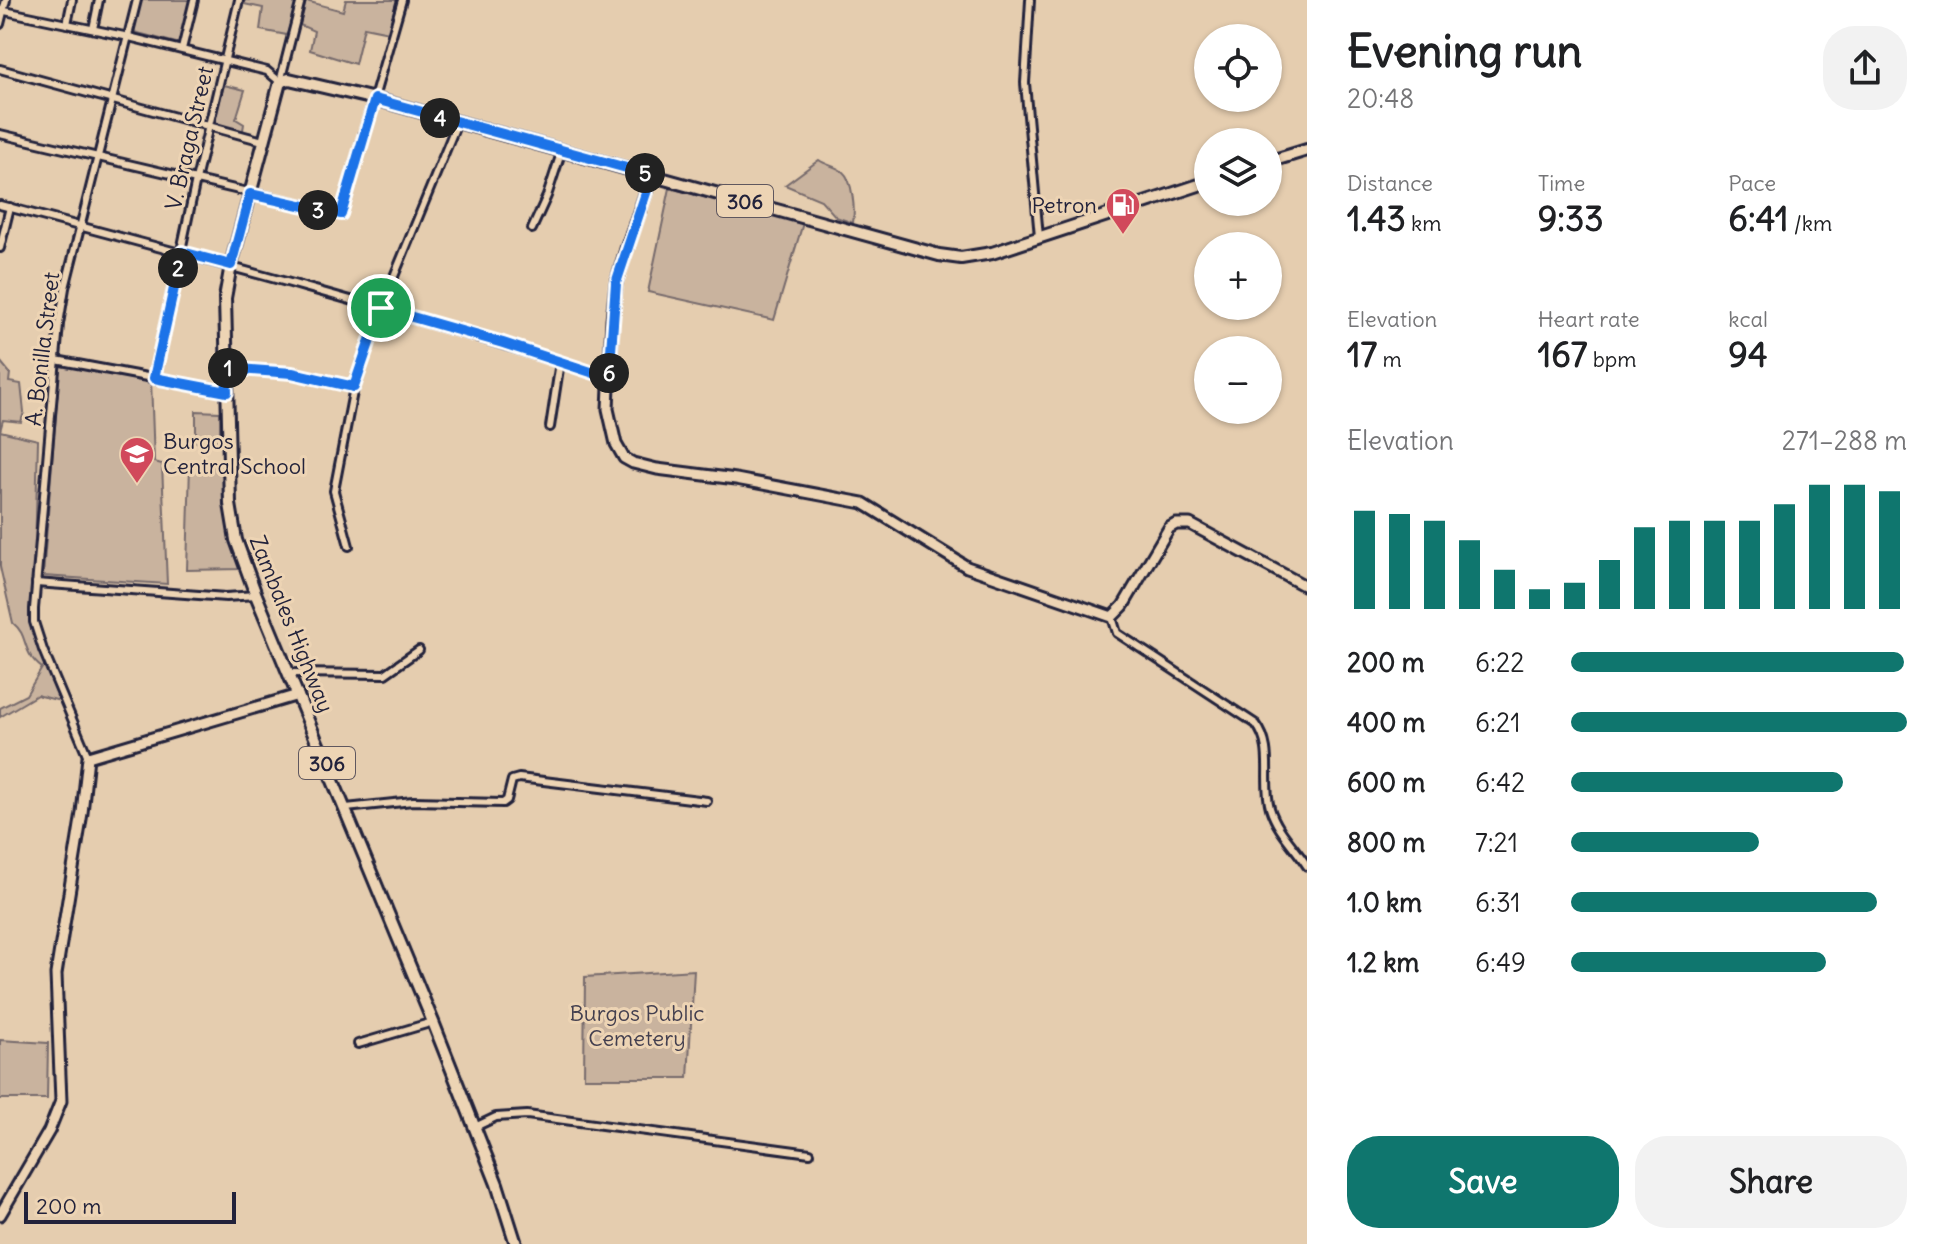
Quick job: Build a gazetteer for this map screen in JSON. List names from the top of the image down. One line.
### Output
{"streets":{"main road":["306","Zambales Highway"],"street":["V. Braga Street","A. Bonilla Street"]},"crossings":[["306","Zambales Highway"]],"parks":["Burgos Public Cemetery"],"places":{"fuel station":["Petron"],"school or university":["Burgos Central School"]},"scale_bar":"200 m","page":{"heading":["Evening run","20:48"],"map_buttons":["+","−"],"pins":["4","5","3","2","1","6"],"stats":[["Distance","1.43 km"],["Time","9:33"],["Pace","6:41 /km"],["Elevation","17 m"],["Heart rate","167 bpm"],["kcal","94"]],"chart":["Elevation","271–288 m"],"list":[{"name":"200 m","note":"6:22"},{"name":"400 m","note":"6:21"},{"name":"600 m","note":"6:42"},{"name":"800 m","note":"7:21"},{"name":"1.0 km","note":"6:31"},{"name":"1.2 km","note":"6:49"}],"buttons":["Save","Share"],"scale":"200 m"}}
